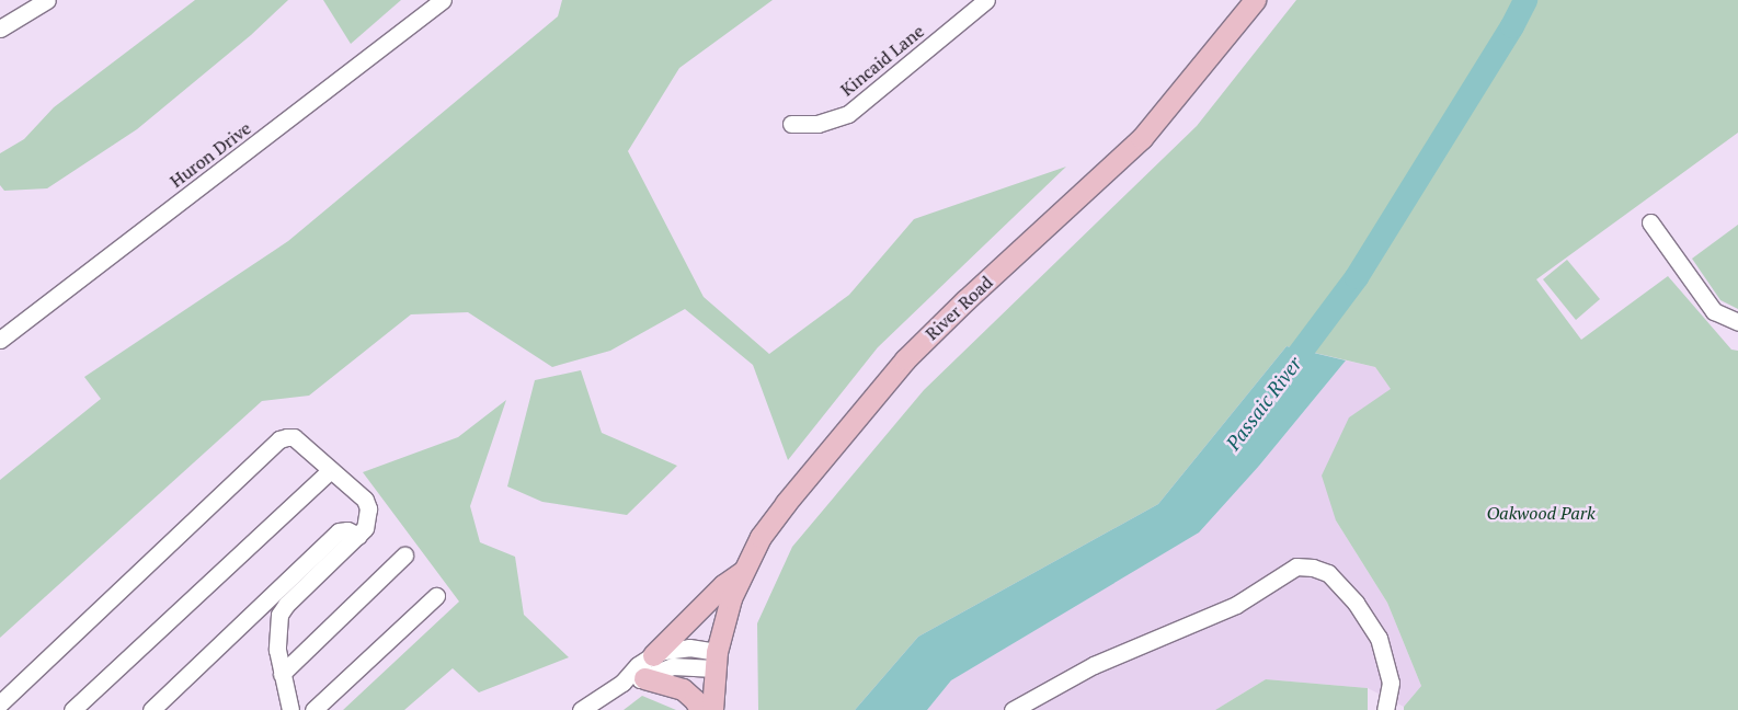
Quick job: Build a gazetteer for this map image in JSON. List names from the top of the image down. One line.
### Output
{"streets":{"main road":["River Road"],"street":["Kincaid Lane","Huron Drive"]},"water":["Passaic River"],"parks":["Oakwood Park"]}
